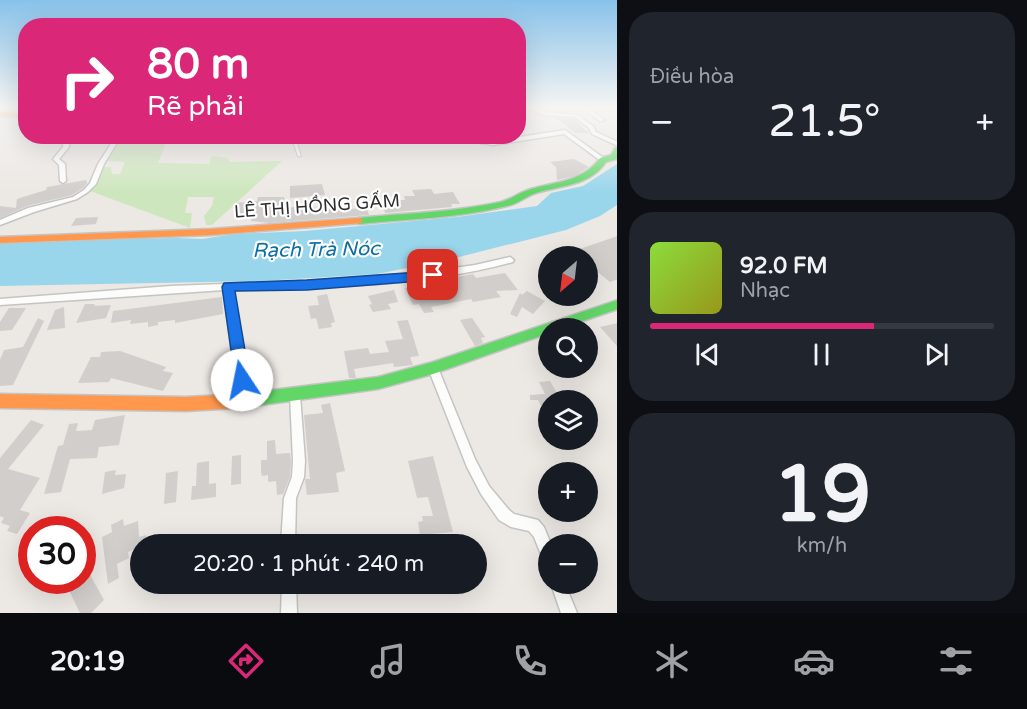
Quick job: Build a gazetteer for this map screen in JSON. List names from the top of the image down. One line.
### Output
{"streets":{"street":["LÊ THỊ HỒNG GẤM"]},"water":["Rạch Trà Nóc"],"north":"bottom left","page":{"tile":["Điều hòa",["19","km/h"]],"turn":["80 m","Rẽ phải"],"heat":["−","21.5°","+"],"song":["92.0 FM","Nhạc"],"map_buttons":["+","−"],"limit":"30","trip":"20:20 · 1 phút · 240 m","tabs":"20:19"}}
